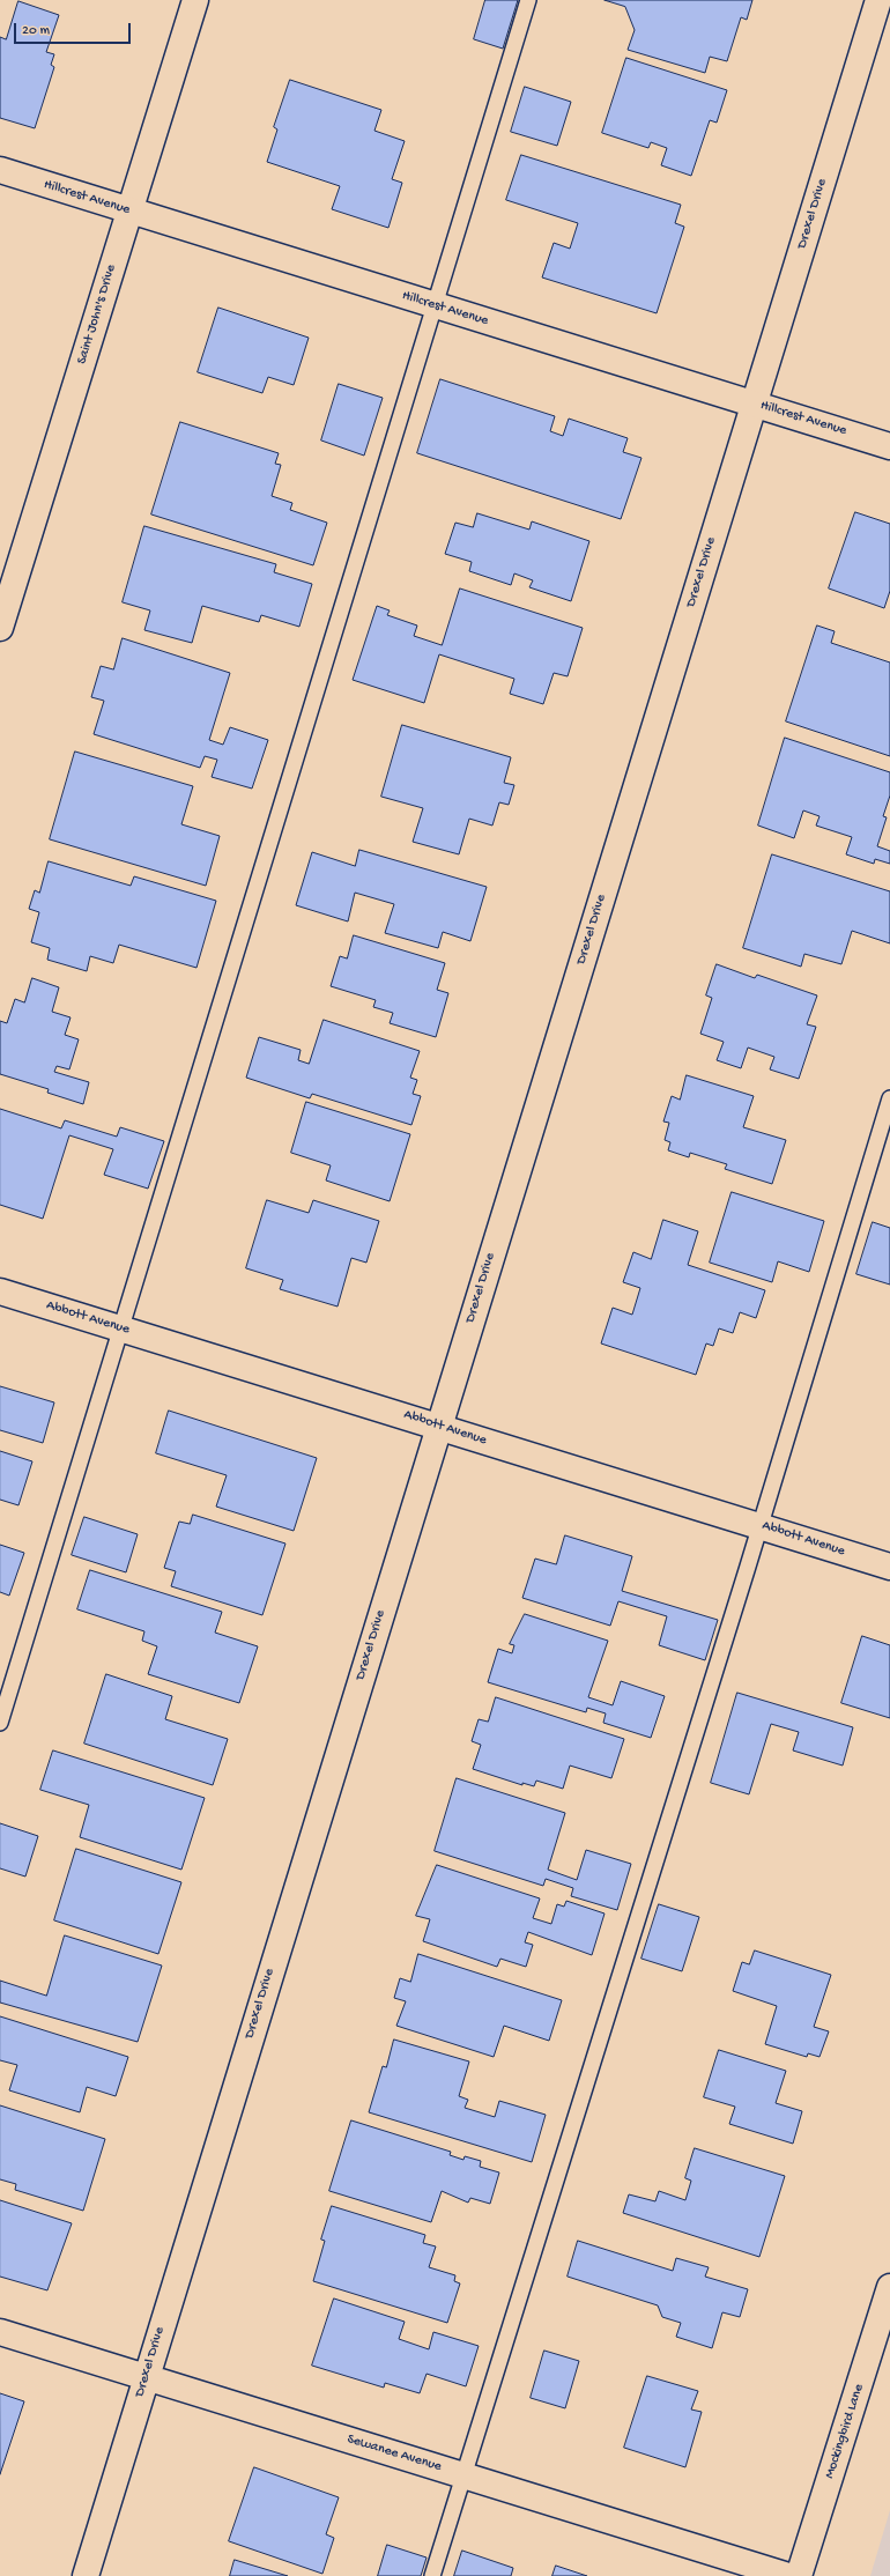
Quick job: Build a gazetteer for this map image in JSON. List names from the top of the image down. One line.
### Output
{"streets":{"street":["Hillcrest Avenue","Drexel Drive","Saint John's Drive","Abbott Avenue","Mockingbird Lane","Sewanee Avenue"]},"crossings":[["Hillcrest Avenue","Drexel Drive"],["Hillcrest Avenue","Saint John's Drive"],["Drexel Drive","Abbott Avenue"],["Drexel Drive","Sewanee Avenue"]],"scale_bar":"20 m"}
